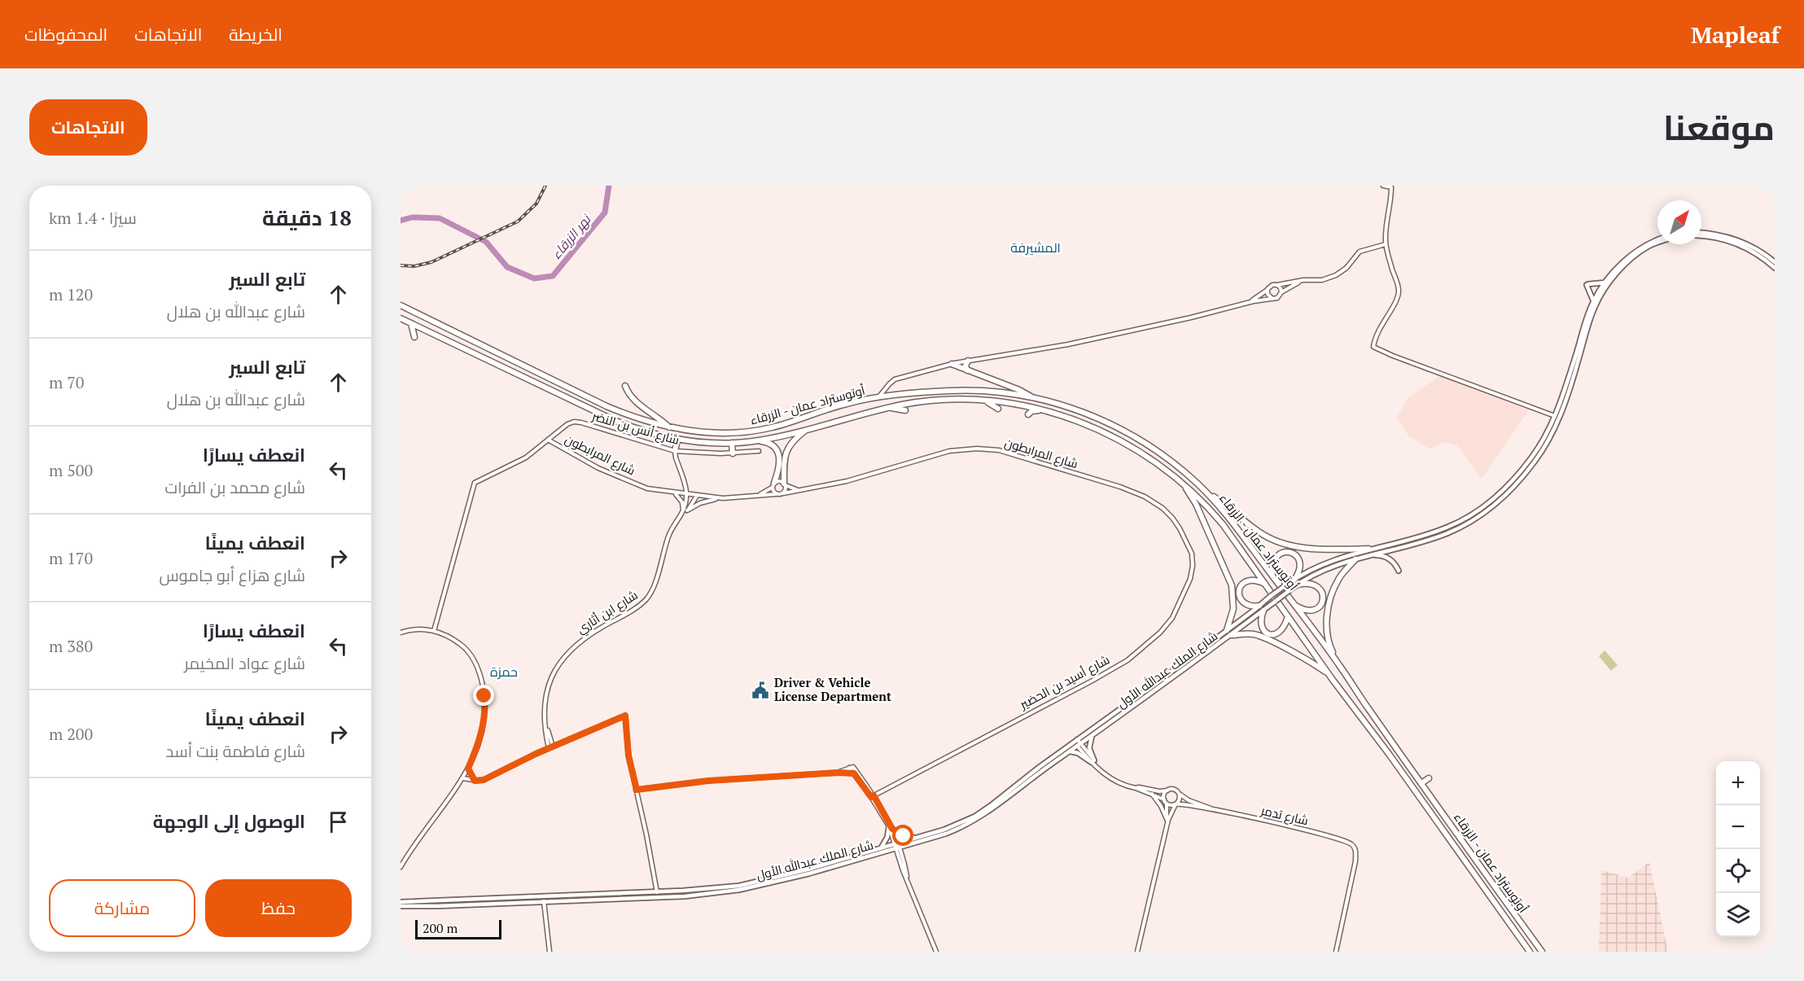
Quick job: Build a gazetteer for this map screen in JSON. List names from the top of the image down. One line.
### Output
{"streets":{"highway":["أوتوستراد عمان - الزرقاء"],"main road":["شارع الملك عبدالله الأول"],"street":["شارع أنس بن النضر","شارع المرابطون","شارع ابن أثاري","شارع أسيد بن الحضير","شارع تدمر"]},"crossings":[["شارع أنس بن النضر","شارع المرابطون"],["شارع المرابطون","شارع ابن أثاري"],["شارع المرابطون","شارع أسيد بن الحضير"]],"districts":["المشيرفة","حمزة"],"water":["نهر الزرقاء"],"places":{"public building":["Driver & Vehicle License Department"]},"scale_bar":"200 m","north":"top right","page":{"header":"Mapleaf","nav":["الخريطة","الاتجاهات","المحفوظات"],"title":"موقعنا","buttons":["الاتجاهات",["حفظ","مشاركة"]],"heading":["18 دقيقة","سيرًا · 1.4 km"],"list":[["تابع السير","شارع عبدالله بن هلال","120 m"],["تابع السير","شارع عبدالله بن هلال","70 m"],["انعطف يسارًا","شارع محمد بن الفرات","500 m"],["انعطف يمينًا","شارع هزاع أبو جاموس","170 m"],["انعطف يسارًا","شارع عواد المخيمر","380 m"],["انعطف يمينًا","شارع فاطمة بنت أسد","200 m"],"الوصول إلى الوجهة"],"map_buttons":["+","−"],"scale":"200 m"}}
